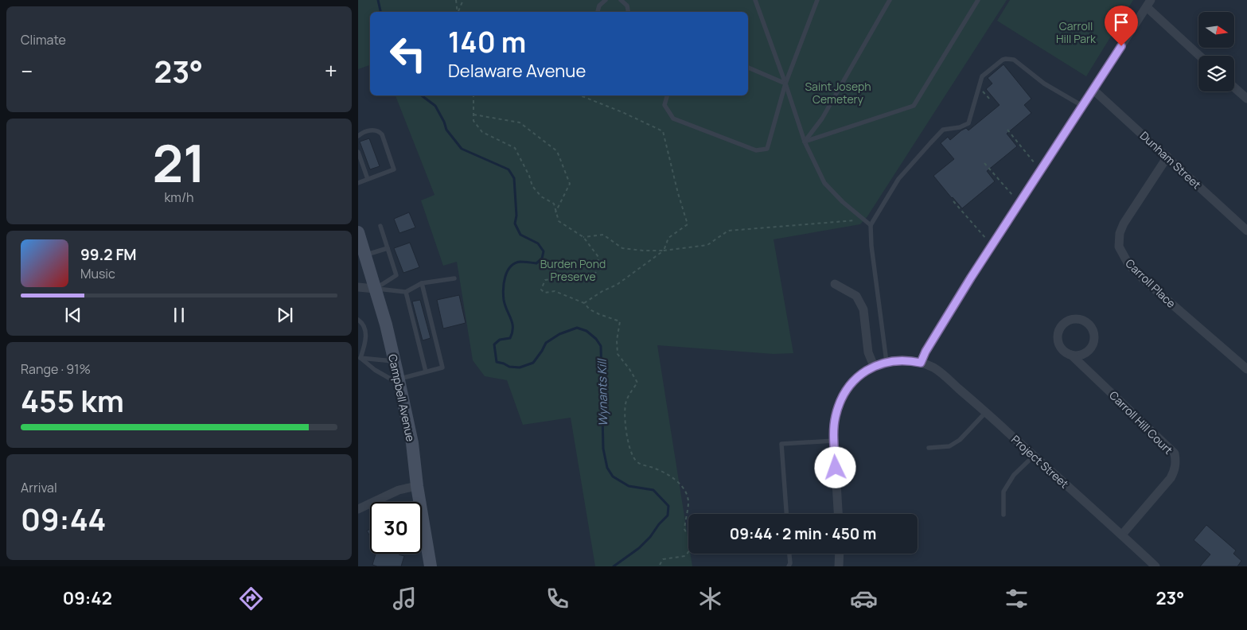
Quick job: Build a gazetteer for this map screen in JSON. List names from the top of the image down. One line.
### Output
{"streets":{"street":["Dunham Street","Carroll Place","Campbell Avenue","Carroll Hill Court","Project Street"]},"crossings":[["Dunham Street","Carroll Place"],["Carroll Hill Court","Project Street"]],"water":["Wynants Kill"],"parks":["Carroll Hill Park","Saint Joseph Cemetery","Burden Pond Preserve"],"north":"right","page":{"tile":["Climate",["21","km/h"],["Range · 91%","455 km"],["Arrival","09:44"]],"turn":["140 m","Delaware Avenue"],"heat":["−","23°","+"],"song":["99.2 FM","Music"],"limit":"30","trip":"09:44 · 2 min · 450 m","tabs":["09:42","23°"]}}
